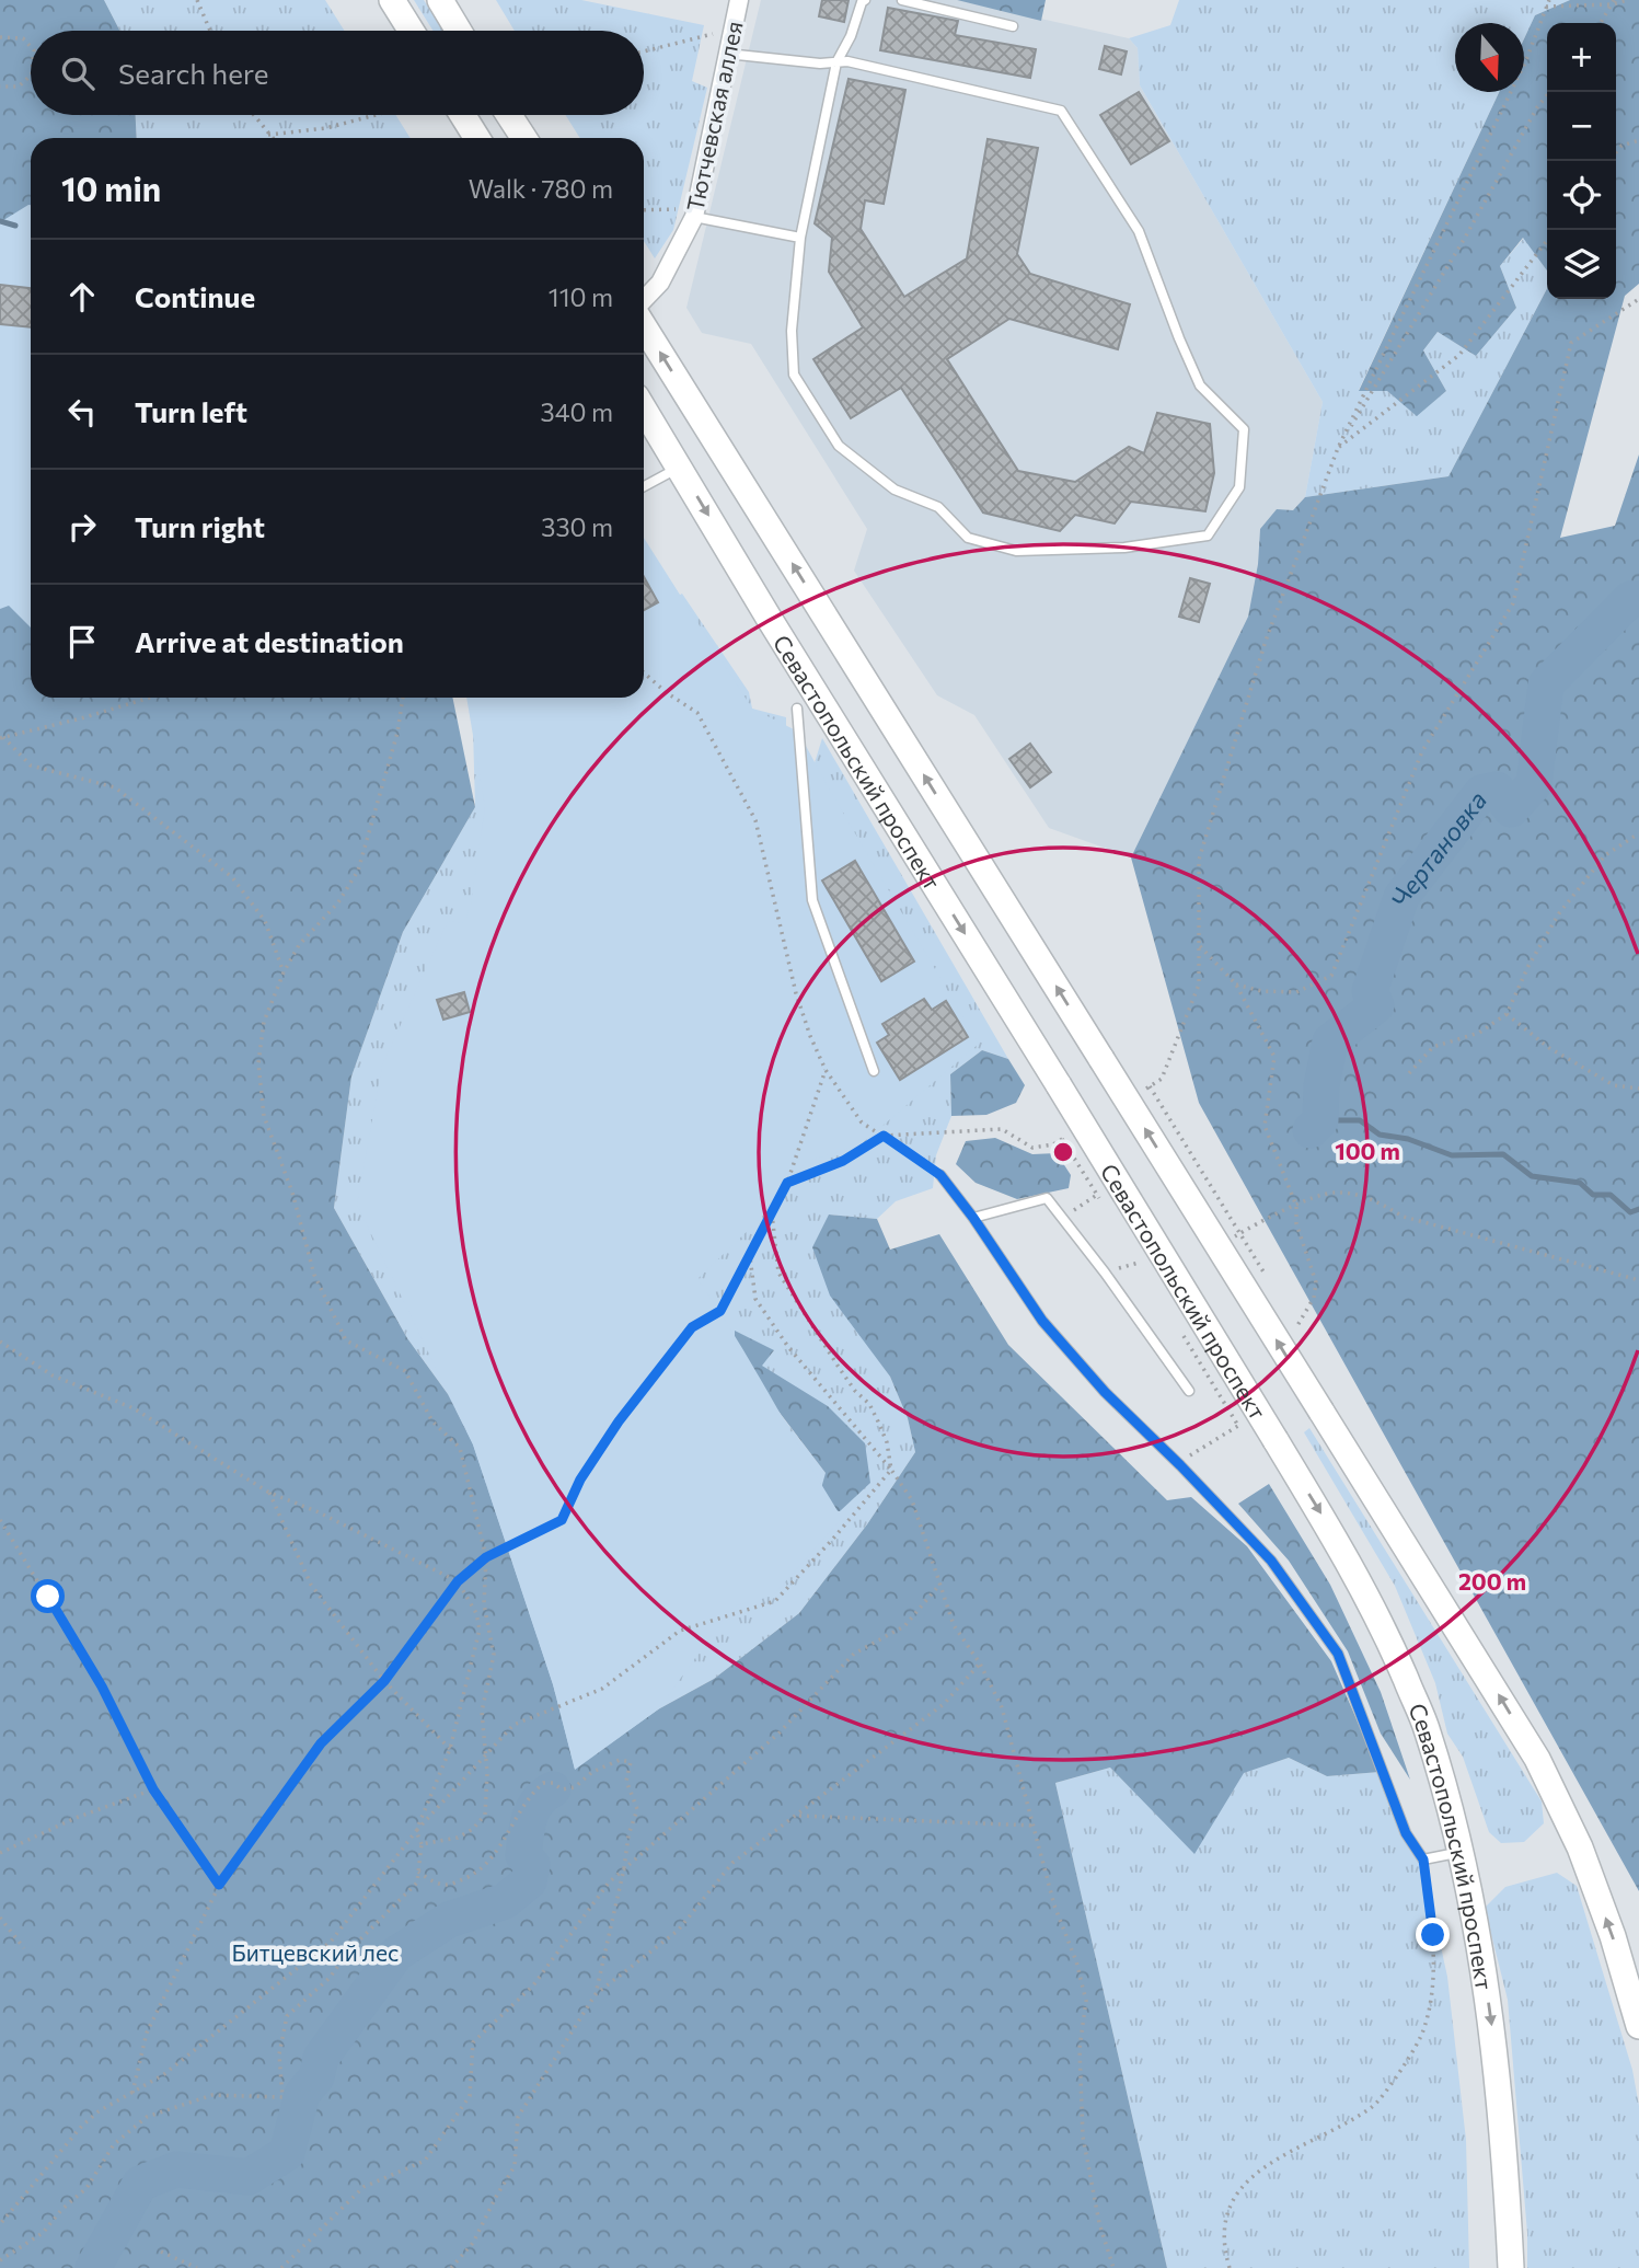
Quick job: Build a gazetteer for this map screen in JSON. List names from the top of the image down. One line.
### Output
{"streets":{"main road":["Севастопольский проспект"],"street":["Тютчевская аллея"]},"water":["Чертановка"],"parks":["Битцевский лес"],"north":"bottom","page":{"map_buttons":["+","−"],"search":"Search here","heading":["10 min","Walk · 780 m"],"list":[["Continue","110 m"],["Turn left","340 m"],["Turn right","330 m"],"Arrive at destination"]},"rings":["100 m","200 m"]}
